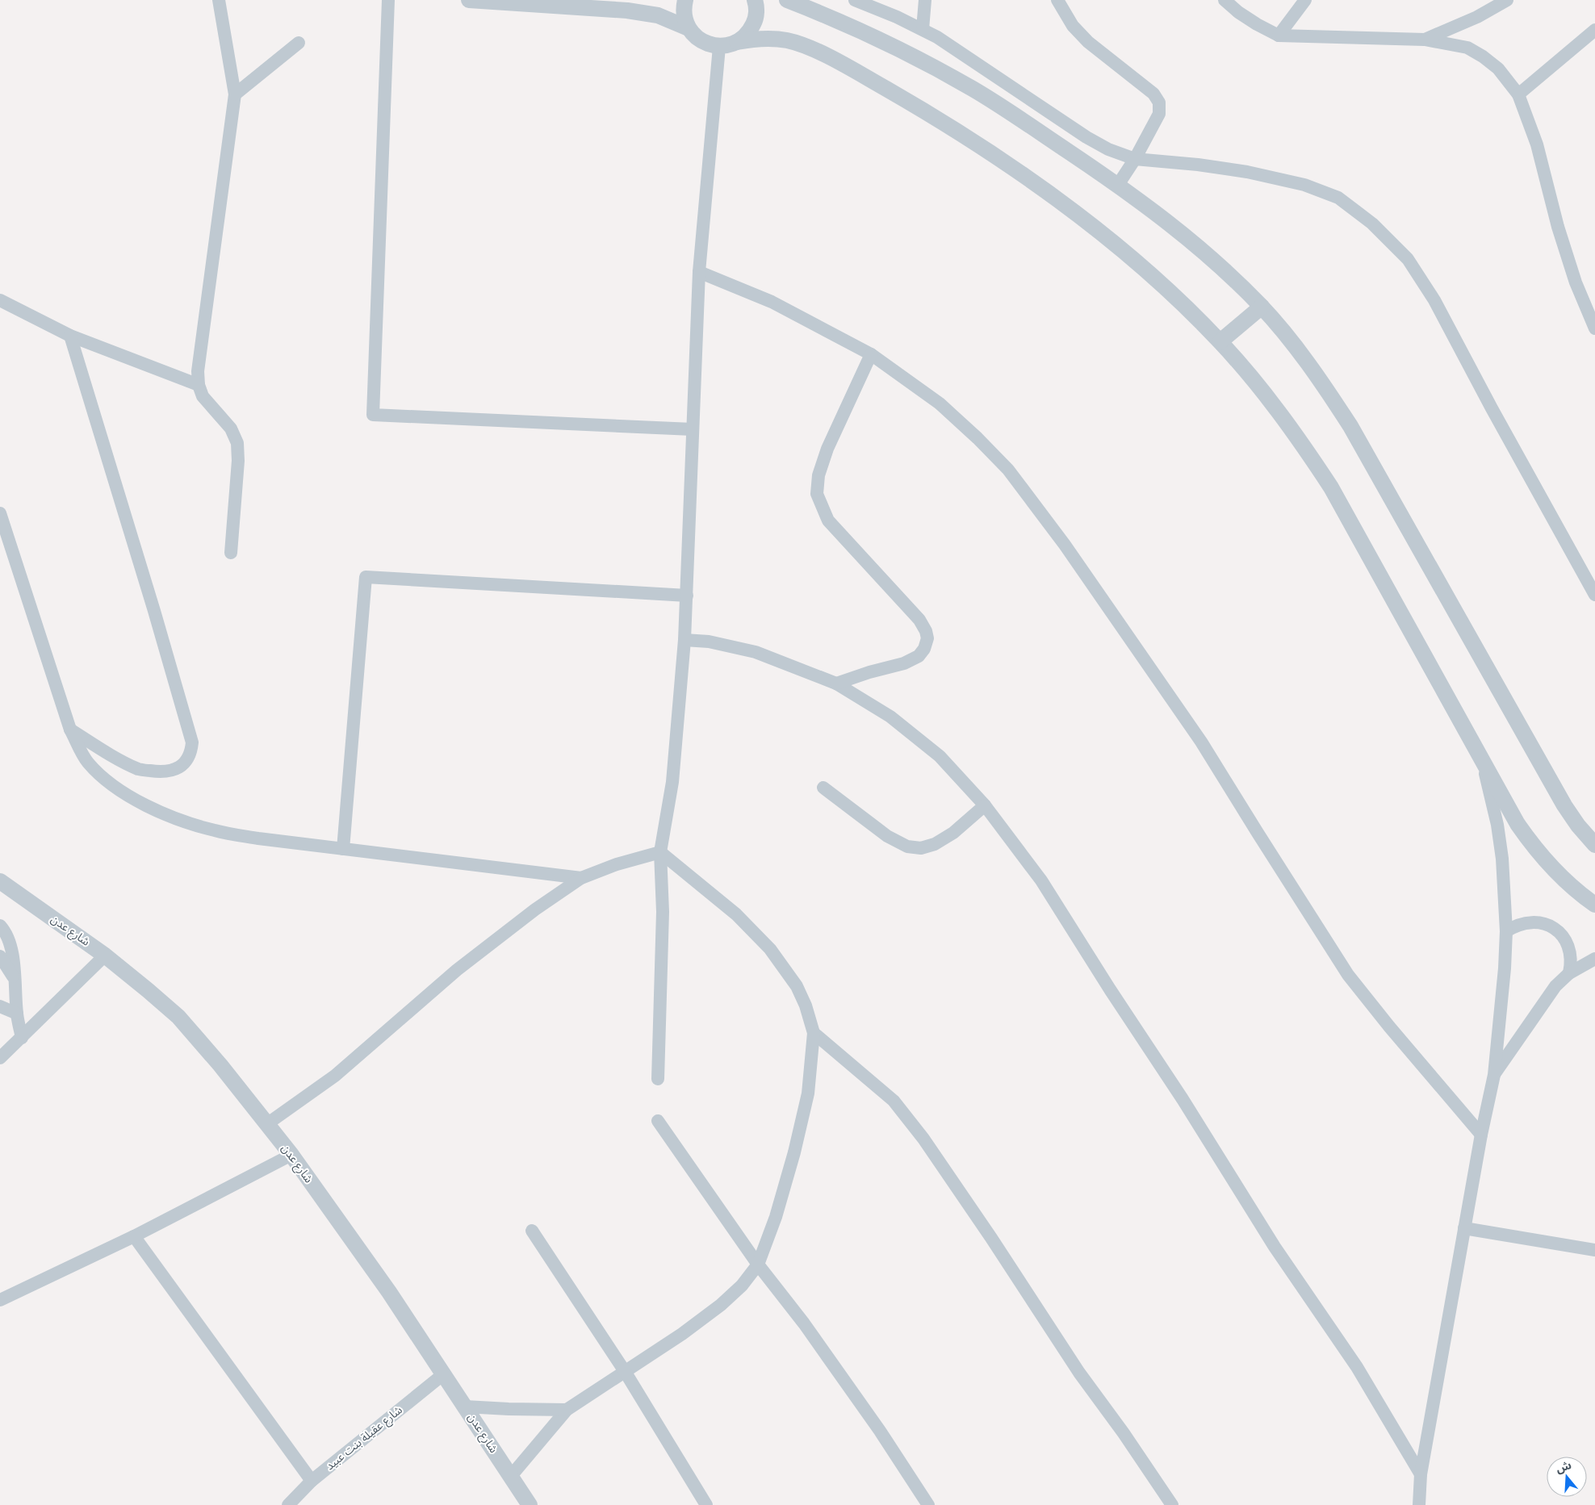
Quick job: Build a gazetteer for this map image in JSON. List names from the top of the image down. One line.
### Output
{"streets":{"street":["شارع عدن","شارع عقيلة بنت عبيد"]},"crossings":[["شارع عدن","شارع عقيلة بنت عبيد"]],"north":"top"}
